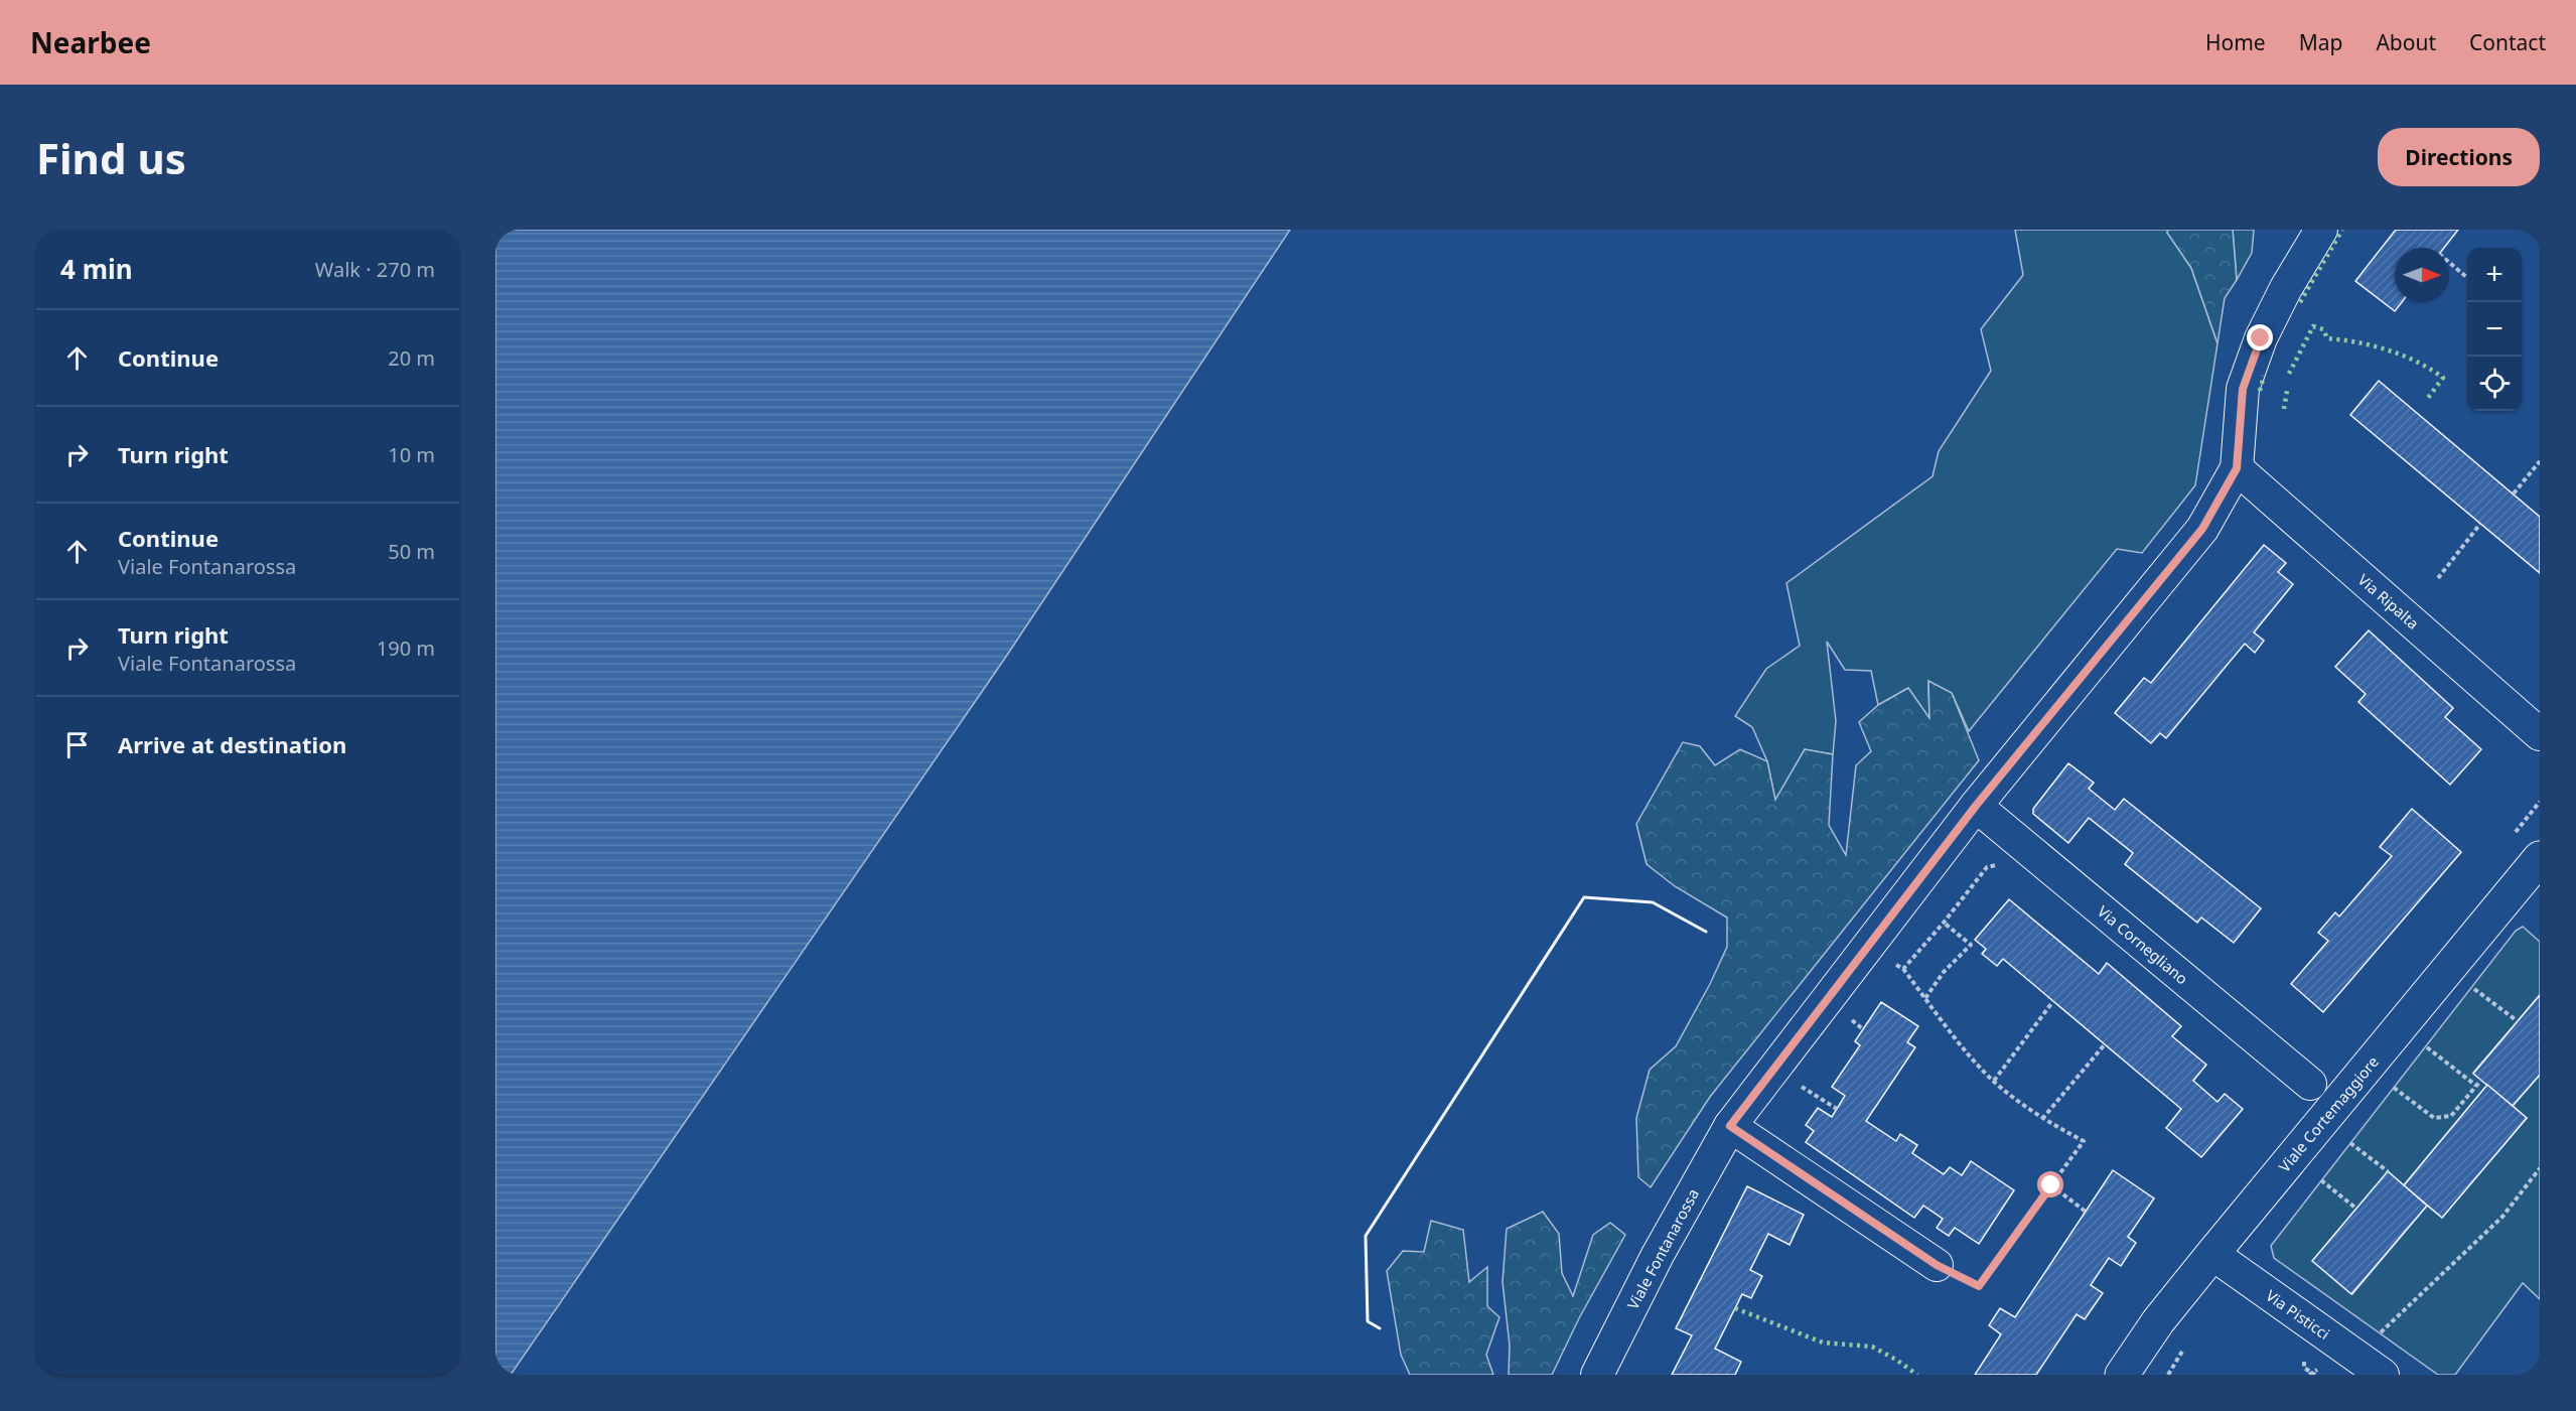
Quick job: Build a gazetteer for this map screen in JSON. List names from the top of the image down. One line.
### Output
{"streets":{"street":["Via Ripalta","Via Cornegliano","Viale Cortemaggiore","Viale Fontanarossa","Via Pisticci"]},"crossings":[["Via Ripalta","Viale Fontanarossa"],["Via Cornegliano","Viale Fontanarossa"],["Viale Cortemaggiore","Via Pisticci"]],"north":"right","page":{"header":"Nearbee","nav":["Home","Map","About","Contact"],"buttons":"Directions","title":"Find us","heading":["4 min","Walk · 270 m"],"map_buttons":["+","−"],"list":[["Continue","20 m"],["Turn right","10 m"],["Continue","Viale Fontanarossa","50 m"],["Turn right","Viale Fontanarossa","190 m"],"Arrive at destination"]}}
